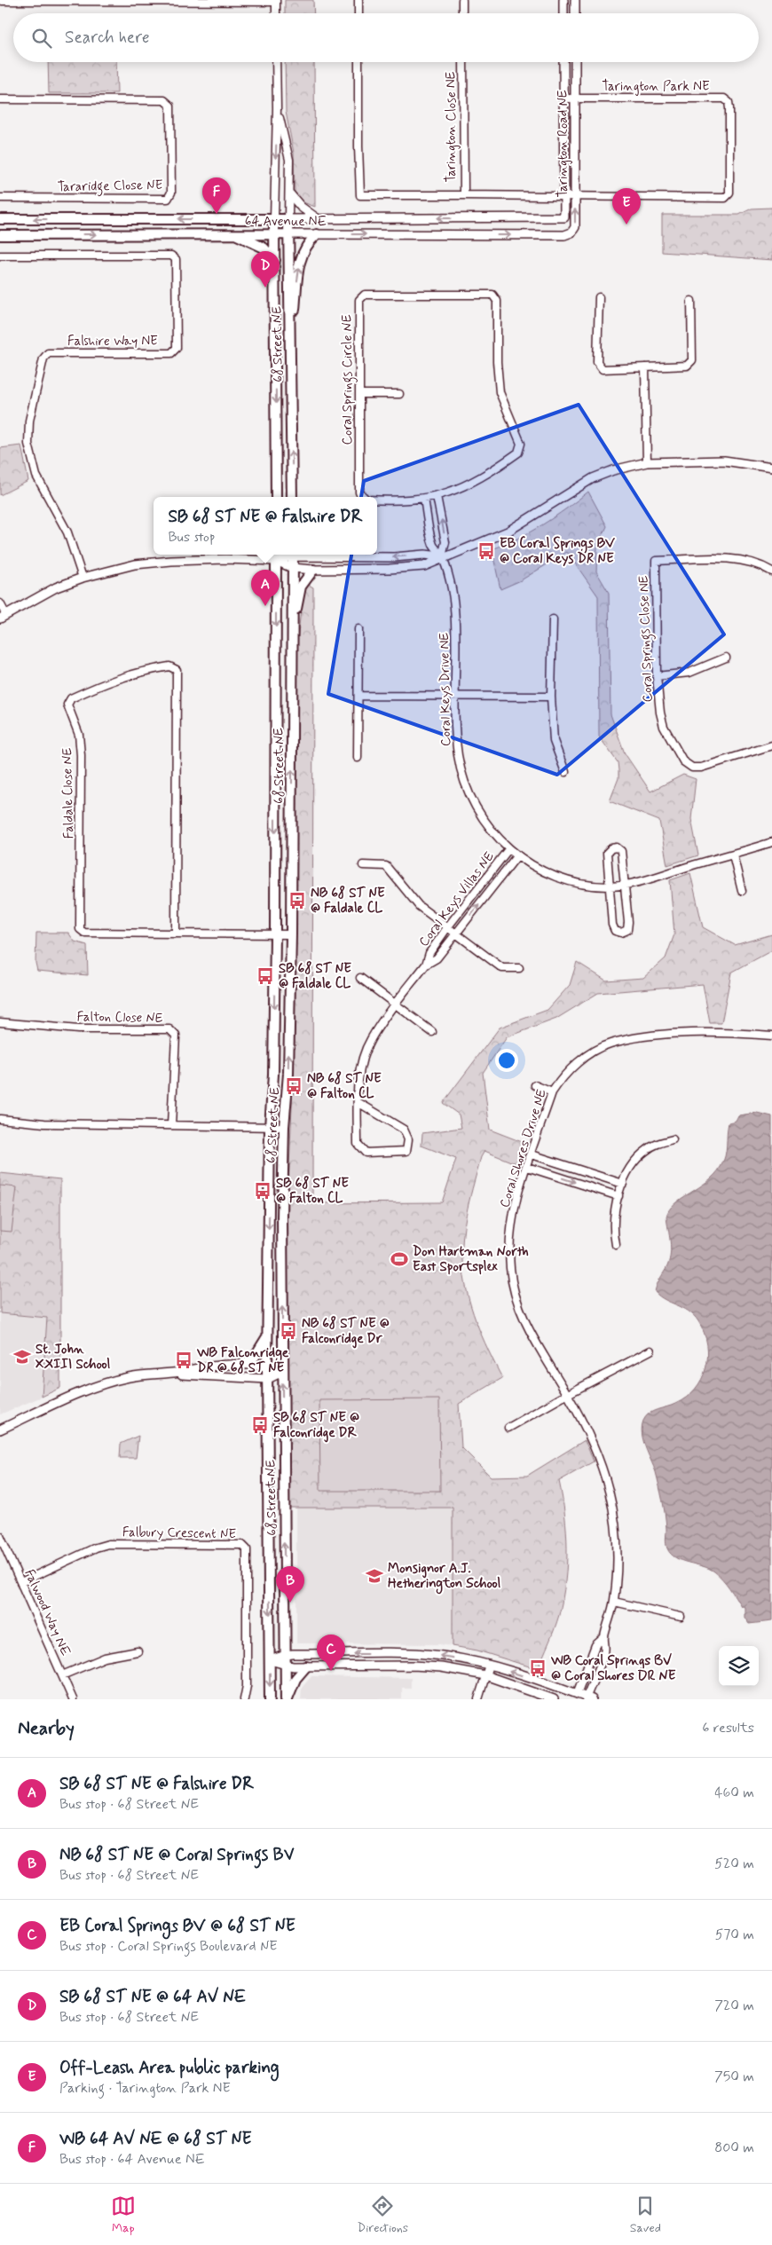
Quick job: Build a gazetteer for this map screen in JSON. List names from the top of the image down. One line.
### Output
{"streets":{"main road":["64 Avenue NE","68 Street NE"],"street":["Tarington Park NE","Tarington Close NE","Tarington Road NE","Tararidge Close NE","Falshire Way NE","Coral Springs Circle NE","Coral Springs Close NE","Coral Keys Drive NE","Faldale Close NE","Coral Keys Villas NE","Falton Close NE","Coral Shores Drive NE","Falbury Crescent NE","Falwood Way NE"]},"crossings":[["Tarington Park NE","Tarington Close NE"],["Tarington Park NE","Tarington Road NE"],["Tarington Road NE","64 Avenue NE"],["64 Avenue NE","68 Street NE"],["68 Street NE","Faldale Close NE"],["Coral Keys Drive NE","Coral Keys Villas NE"],["Falbury Crescent NE","Falwood Way NE"]],"places":{"bus stop":["EB Coral Springs BV @ Coral Keys DR NE","NB 68 ST NE @ Faldale CL","SB 68 ST NE @ Faldale CL","NB 68 ST NE @ Falton CL","SB 68 ST NE @ Falton CL","NB 68 ST NE @ Falconridge Dr","WB Falconridge DR @ 68 ST NE","SB 68 ST NE @ Falconridge DR","WB Coral Springs BV @ Coral Shores DR NE"],"sports":["Don Hartman North East Sportsplex"],"school or university":["St. John XXIII School","Monsignor A.J. Hetherington School"]},"page":{"search":"Search here","pins":["F","E","D","A","B","C"],"popup":["SB 68 ST NE @ Falshire DR","Bus stop"],"heading":["Nearby","6 results"],"list":[{"mark":"A","name":"SB 68 ST NE @ Falshire DR","note":"Bus stop · 68 Street NE","value":"460 m"},{"mark":"B","name":"NB 68 ST NE @ Coral Springs BV","note":"Bus stop · 68 Street NE","value":"520 m"},{"mark":"C","name":"EB Coral Springs BV @ 68 ST NE","note":"Bus stop · Coral Springs Boulevard NE","value":"570 m"},{"mark":"D","name":"SB 68 ST NE @ 64 AV NE","note":"Bus stop · 68 Street NE","value":"720 m"},{"mark":"E","name":"Off-Leash Area public parking","note":"Parking · Tarington Park NE","value":"750 m"},{"mark":"F","name":"WB 64 AV NE @ 68 ST NE","note":"Bus stop · 64 Avenue NE","value":"800 m"}],"nav":["Map","Directions","Saved"]}}
